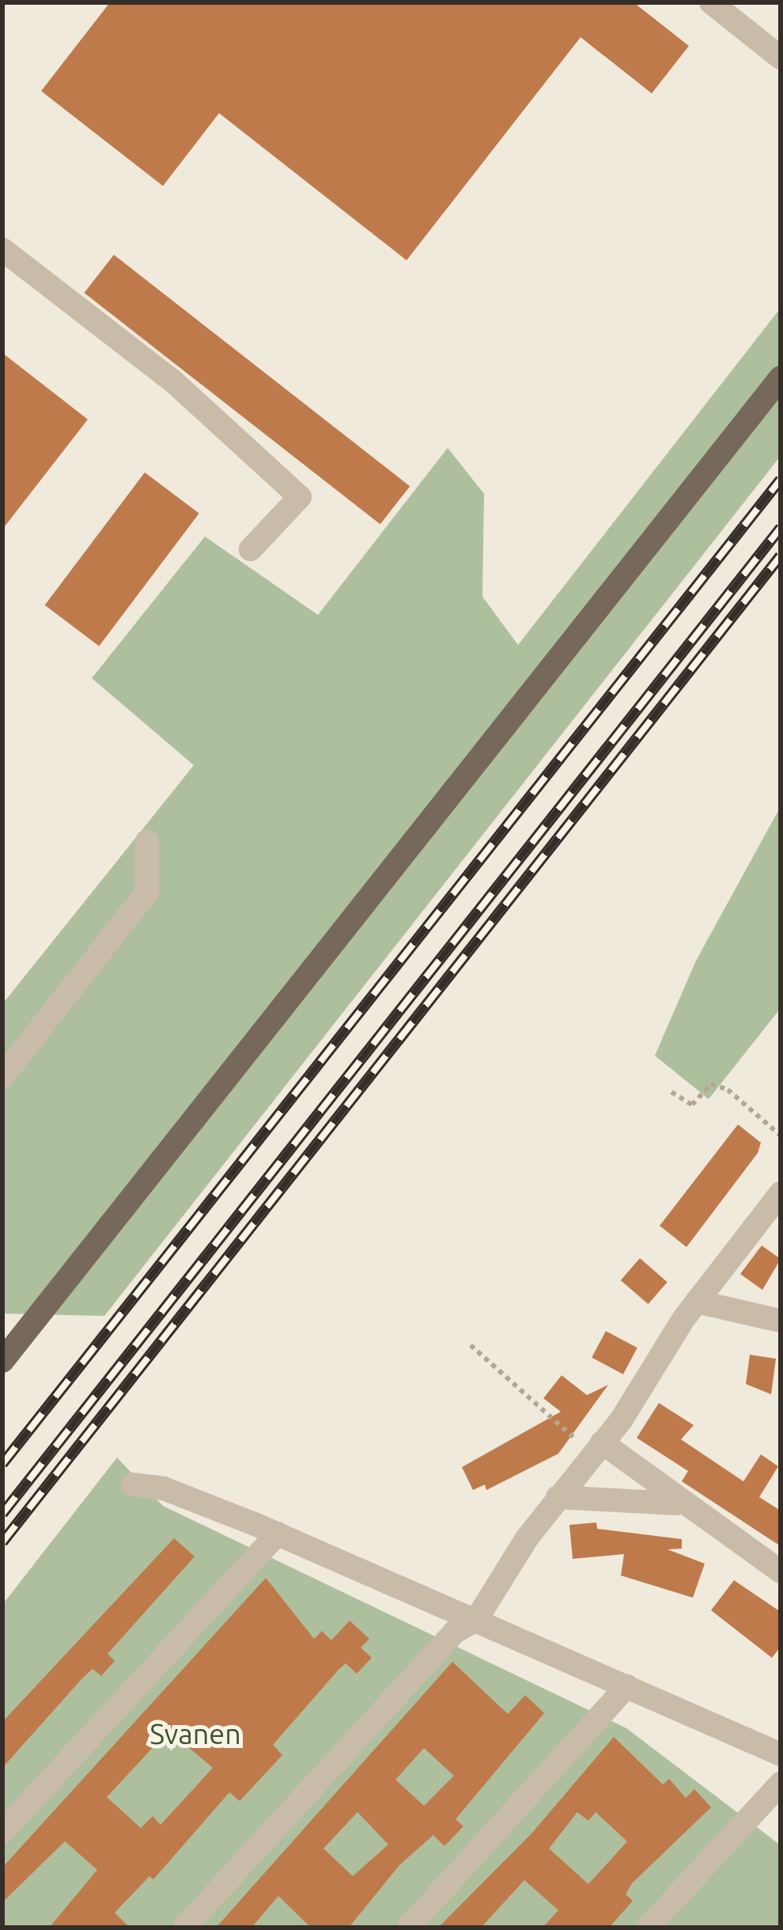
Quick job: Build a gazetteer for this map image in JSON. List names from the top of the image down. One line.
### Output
{"parks":["Svanen"]}
